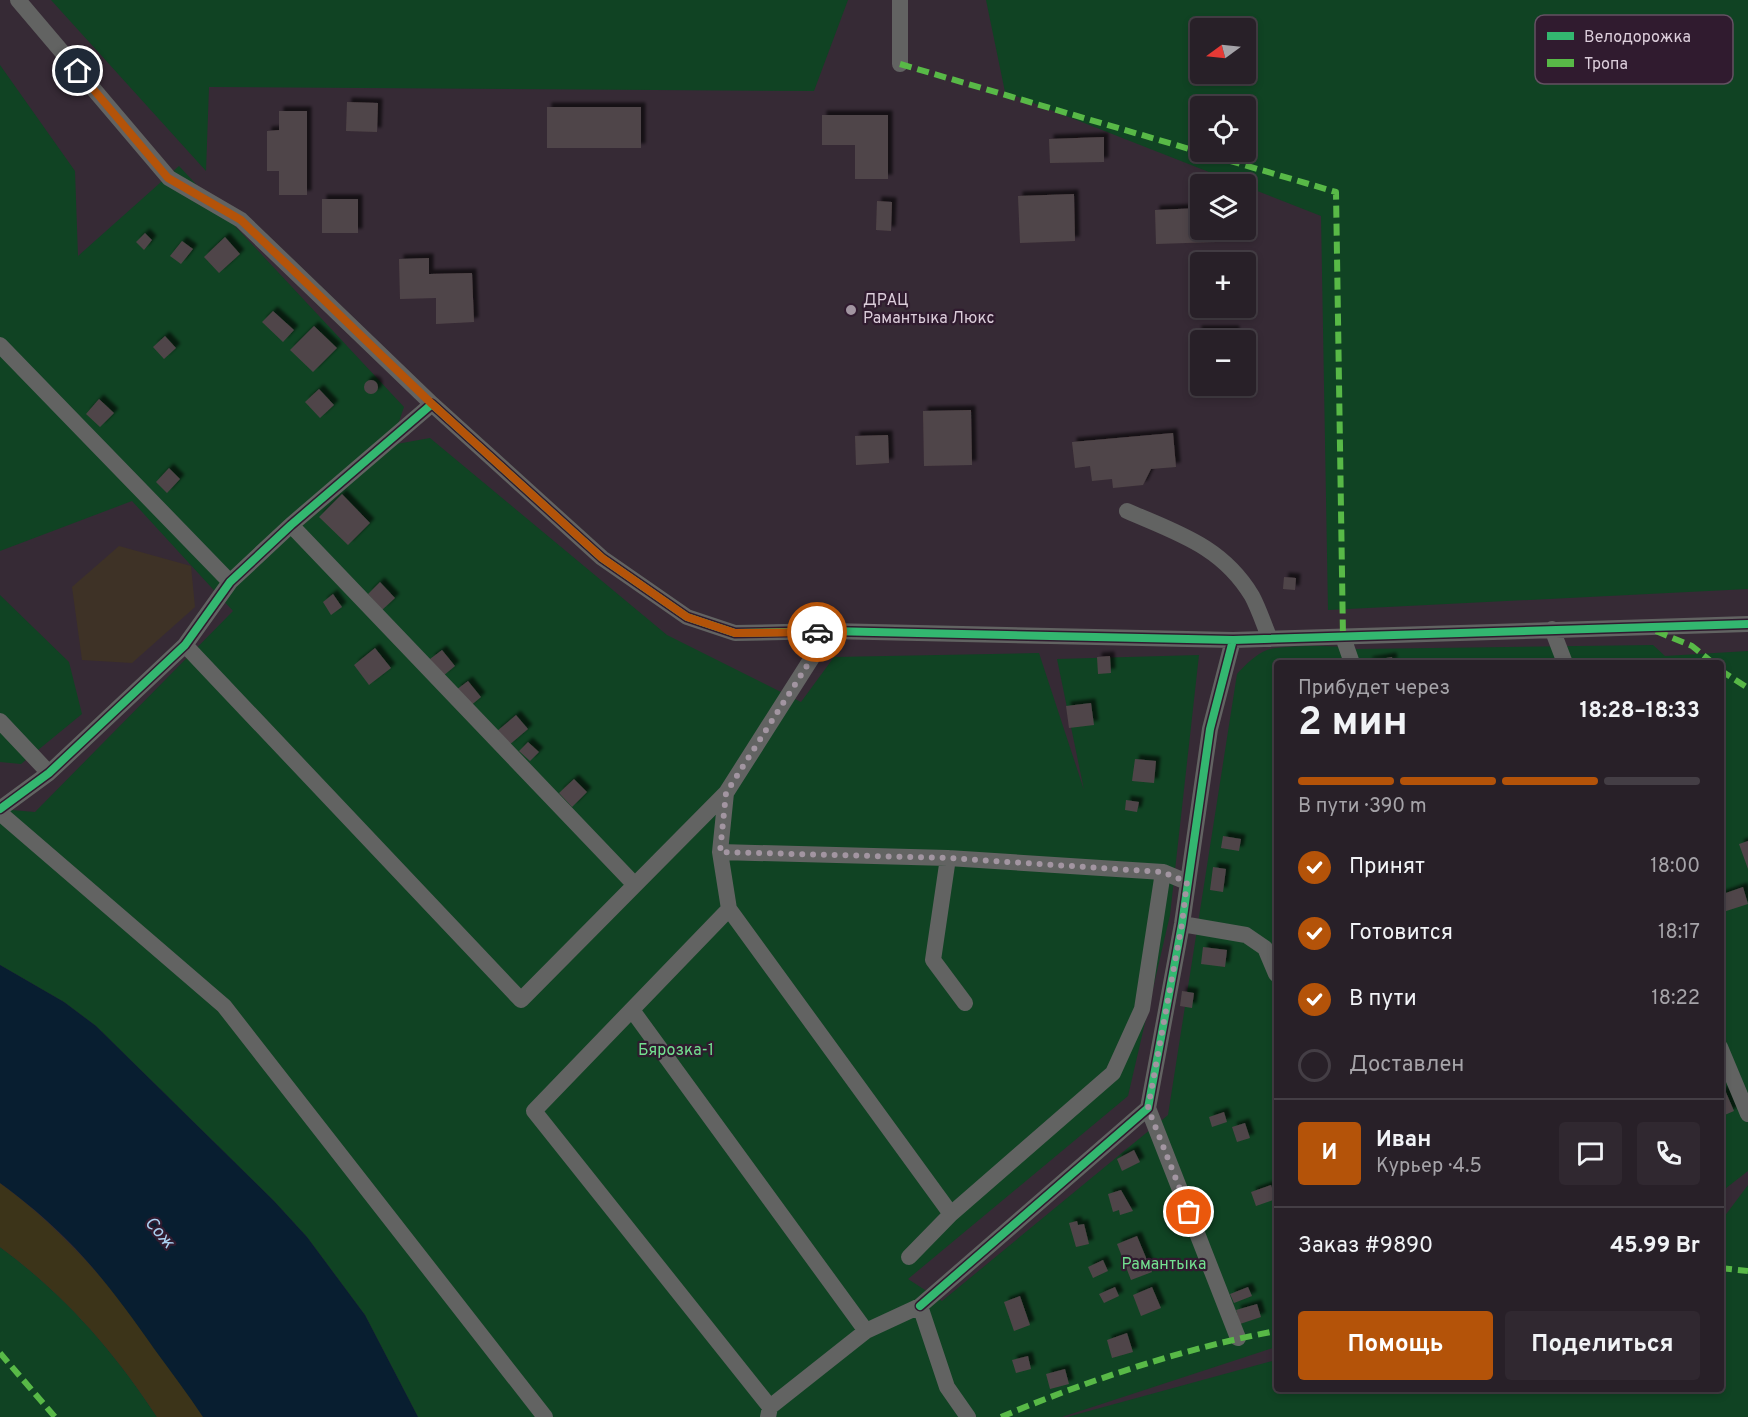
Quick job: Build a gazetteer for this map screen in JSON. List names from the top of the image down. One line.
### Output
{"water":["Сож"],"parks":["Бярозка-1","Рамантыка"],"places":["ДРАЦ Рамантыка Люкс"],"legend":["Велодорожка","Тропа"],"north":"left","page":{"map_buttons":["+","−"],"heading":["2 мин","Прибудет через","18:28–18:33"],"panel":["Иван","Курьер · 4.5","Заказ #9890","45.99 Br"],"bar":"В пути · 390 m","list":[["Принят","18:00"],["Готовится","18:17"],["В пути","18:22"],"Доставлен"],"round":"И","buttons":["Помощь","Поделиться"]}}
